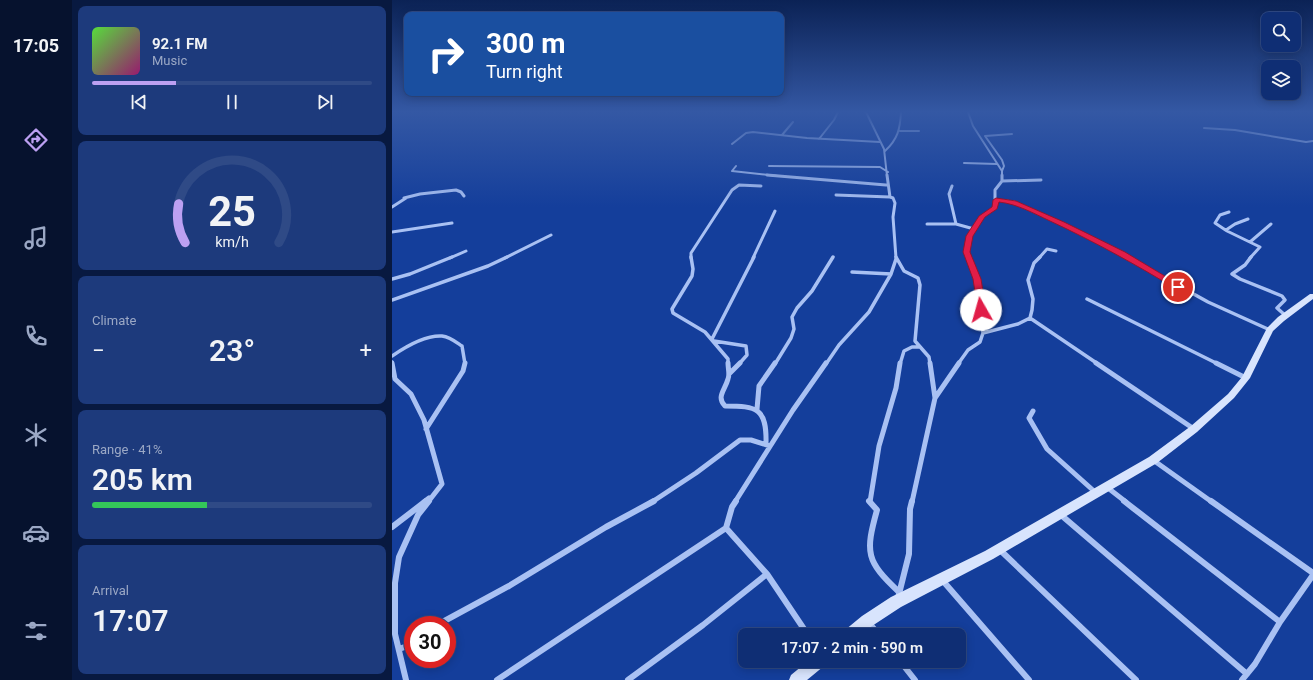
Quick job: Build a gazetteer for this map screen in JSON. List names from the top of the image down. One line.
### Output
{"page":{"tabs":"17:05","turn":["300 m","Turn right"],"song":["92.1 FM","Music"],"tile":["Climate",["Range · 41%","205 km"],["Arrival","17:07"]],"heat":["−","23°","+"],"limit":"30","trip":"17:07 · 2 min · 590 m","gauge":["25","km/h"]}}
